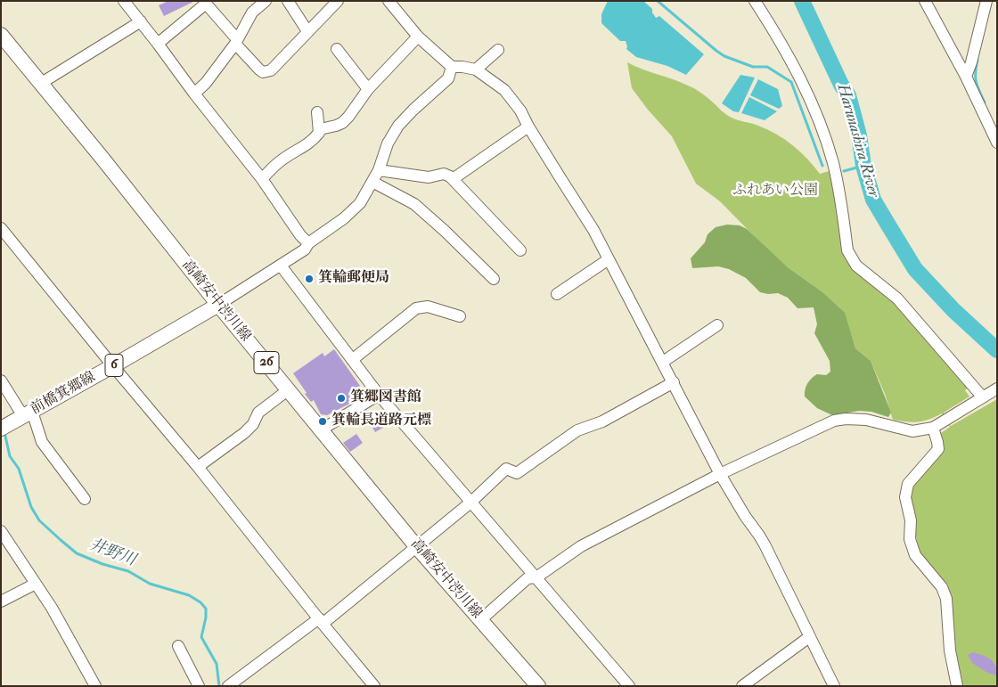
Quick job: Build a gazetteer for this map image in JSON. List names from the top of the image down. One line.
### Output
{"streets":{"main road":["高崎安中渋川線","26","6","前橋箕郷線"]},"crossings":[["高崎安中渋川線","前橋箕郷線"]],"water":["Harunashira River","井野川"],"parks":["ふれあい公園"],"places":["箕輪郵便局","箕郷図書館","箕輪長道路元標"]}
